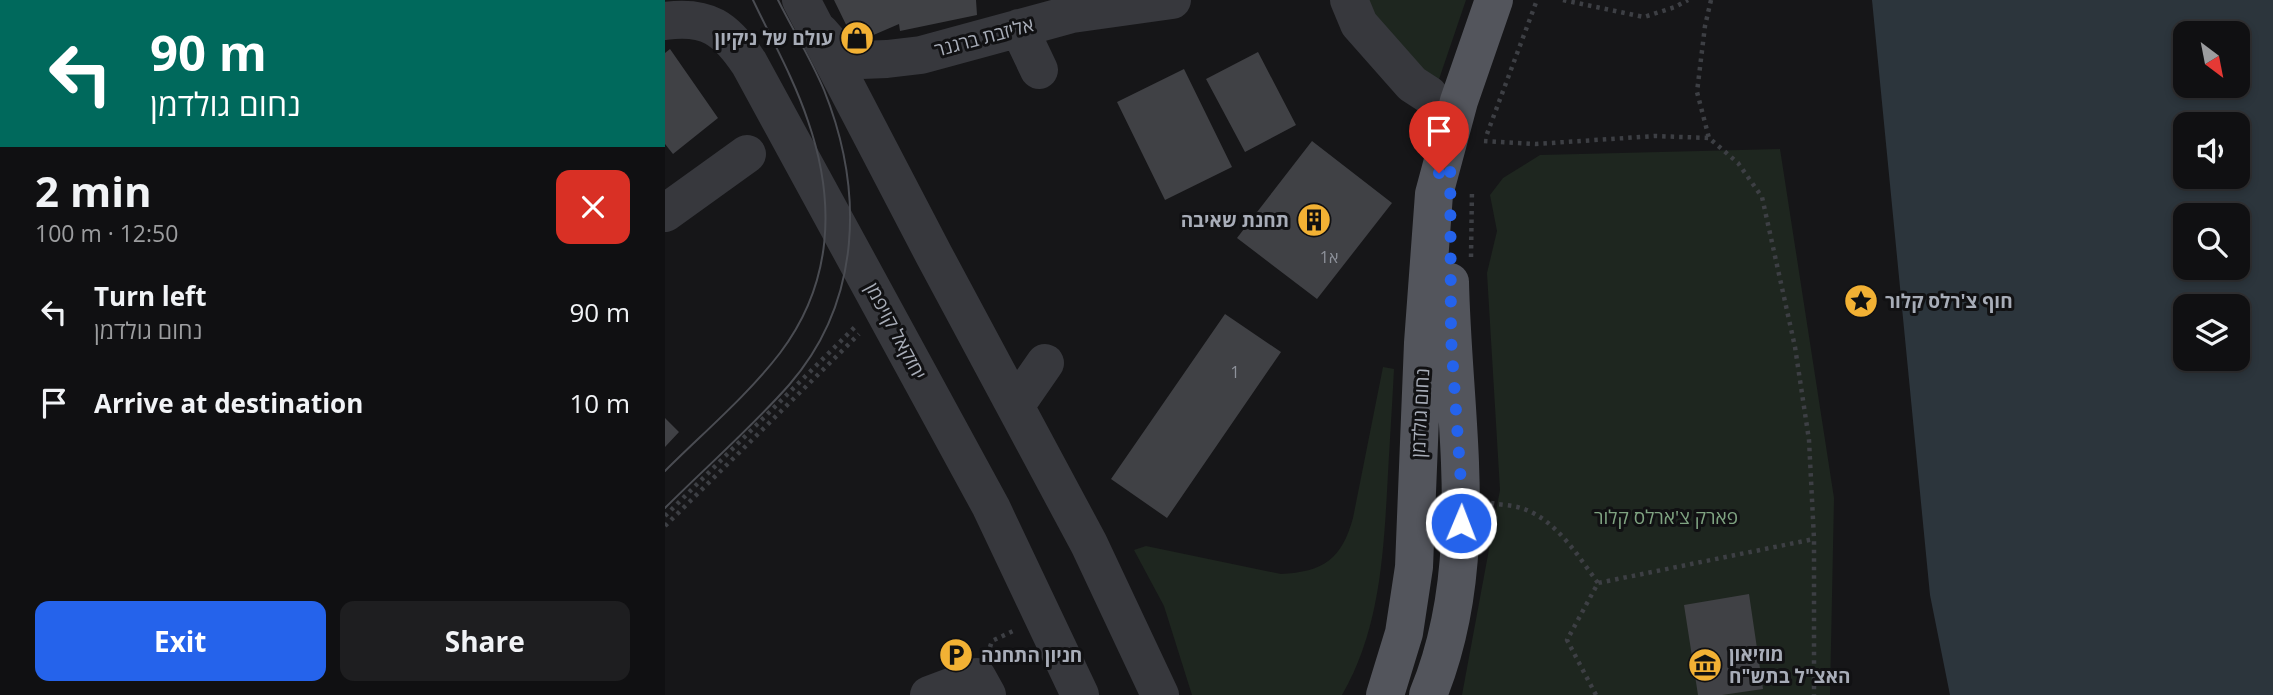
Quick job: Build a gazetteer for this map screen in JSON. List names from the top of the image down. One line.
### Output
{"streets":{"main road":["נחום גולדמן"],"street":["אליזבת ברגנר","יחזקאל קויפמן"]},"parks":["פארק צ'ארלס קלור"],"places":{"shop":["עולם של ניקיון"],"building":["תחנת שאיבה"],"place":["חוף צ'רלס קלור"],"parking":["חניון התחנה"],"museum":["מוזיאון האצ\"ל בתש\"ח"]},"house_numbers":["1א","1"],"north":"bottom right","page":{"turn":["90 m","נחום גולדמן"],"heading":["2 min","100 m · 12:50"],"list":[{"name":"Turn left","note":"נחום גולדמן","value":"90 m"},{"name":"Arrive at destination","value":"10 m"}],"buttons":["Exit","Share"]}}
